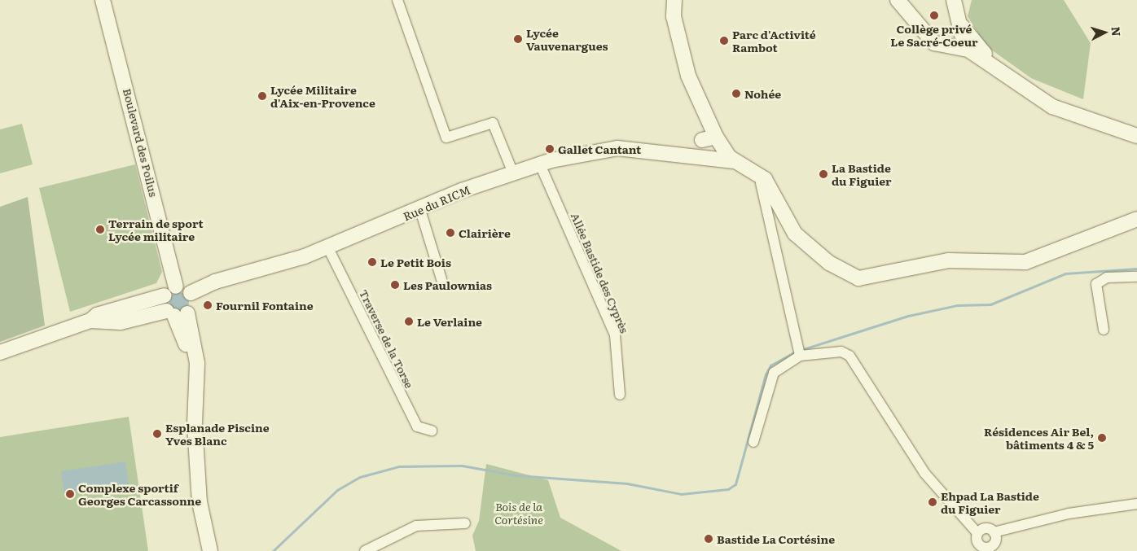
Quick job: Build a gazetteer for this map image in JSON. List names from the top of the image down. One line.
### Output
{"streets":{"main road":["Boulevard des Poilus","Rue du RICM"],"street":["Allée Bastide des Cyprès","Traverse de la Torse"]},"crossings":[["Rue du RICM","Allée Bastide des Cyprès"],["Rue du RICM","Traverse de la Torse"]],"parks":["Bois de la Cortésine"],"places":["Collège privé Le Sacré-Coeur","Lycée Vauvenargues","Parc d'Activité Rambot","Nohée","Lycée Militaire d'Aix-en-Provence","Gallet Cantant","La Bastide du Figuier","Terrain de sport Lycée militaire","Clairière","Le Petit Bois","Les Paulownias","Fournil Fontaine","Le Verlaine","Esplanade Piscine Yves Blanc","Résidences Air Bel, bâtiments 4 & 5","Complexe sportif Georges Carcassonne","Ehpad La Bastide du Figuier","Bastide La Cortésine"],"north":"right"}
